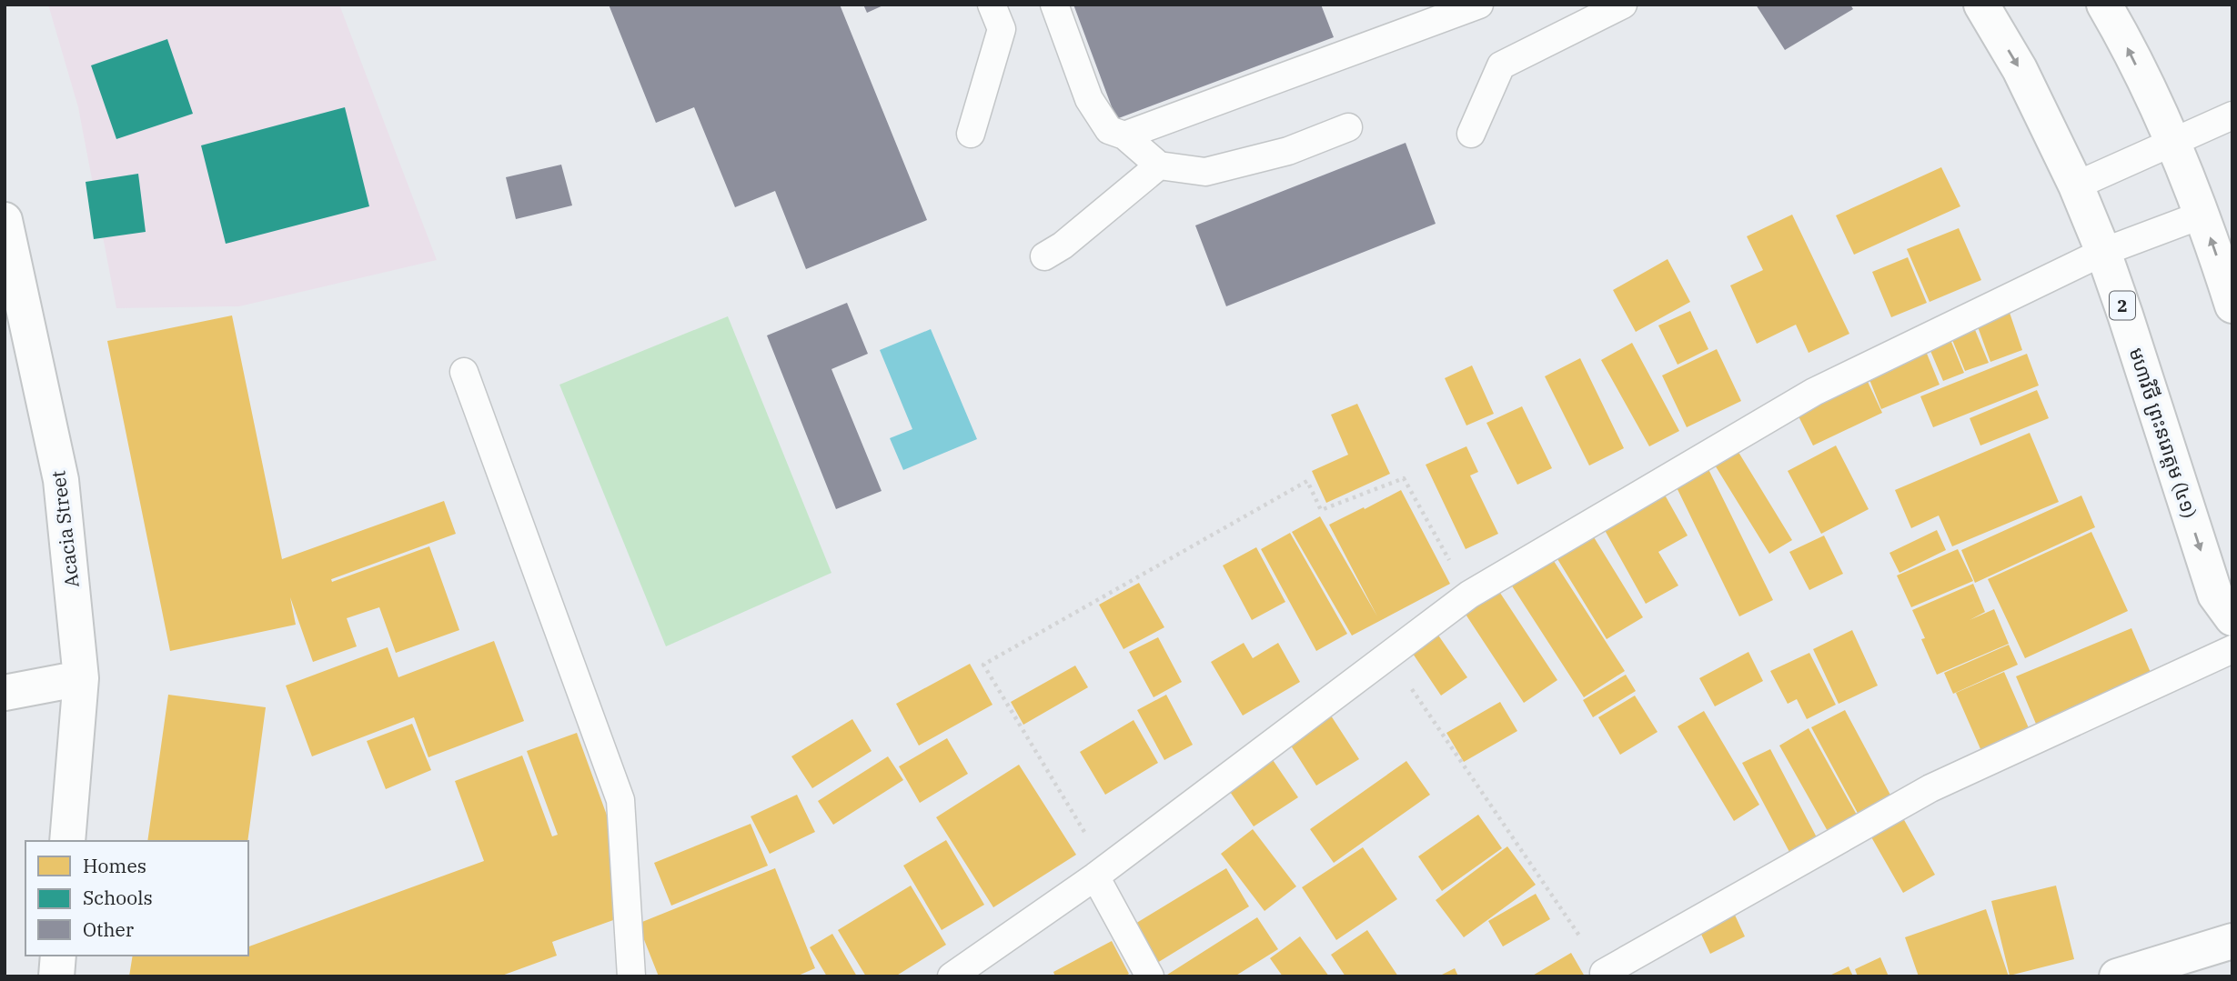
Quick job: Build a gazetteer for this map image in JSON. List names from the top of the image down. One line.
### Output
{"streets":{"main road":["2","មហាវិថី ព្រះនរោត្តម (៤១)","Acacia Street"]},"legend":["Homes","Schools","Other"]}
